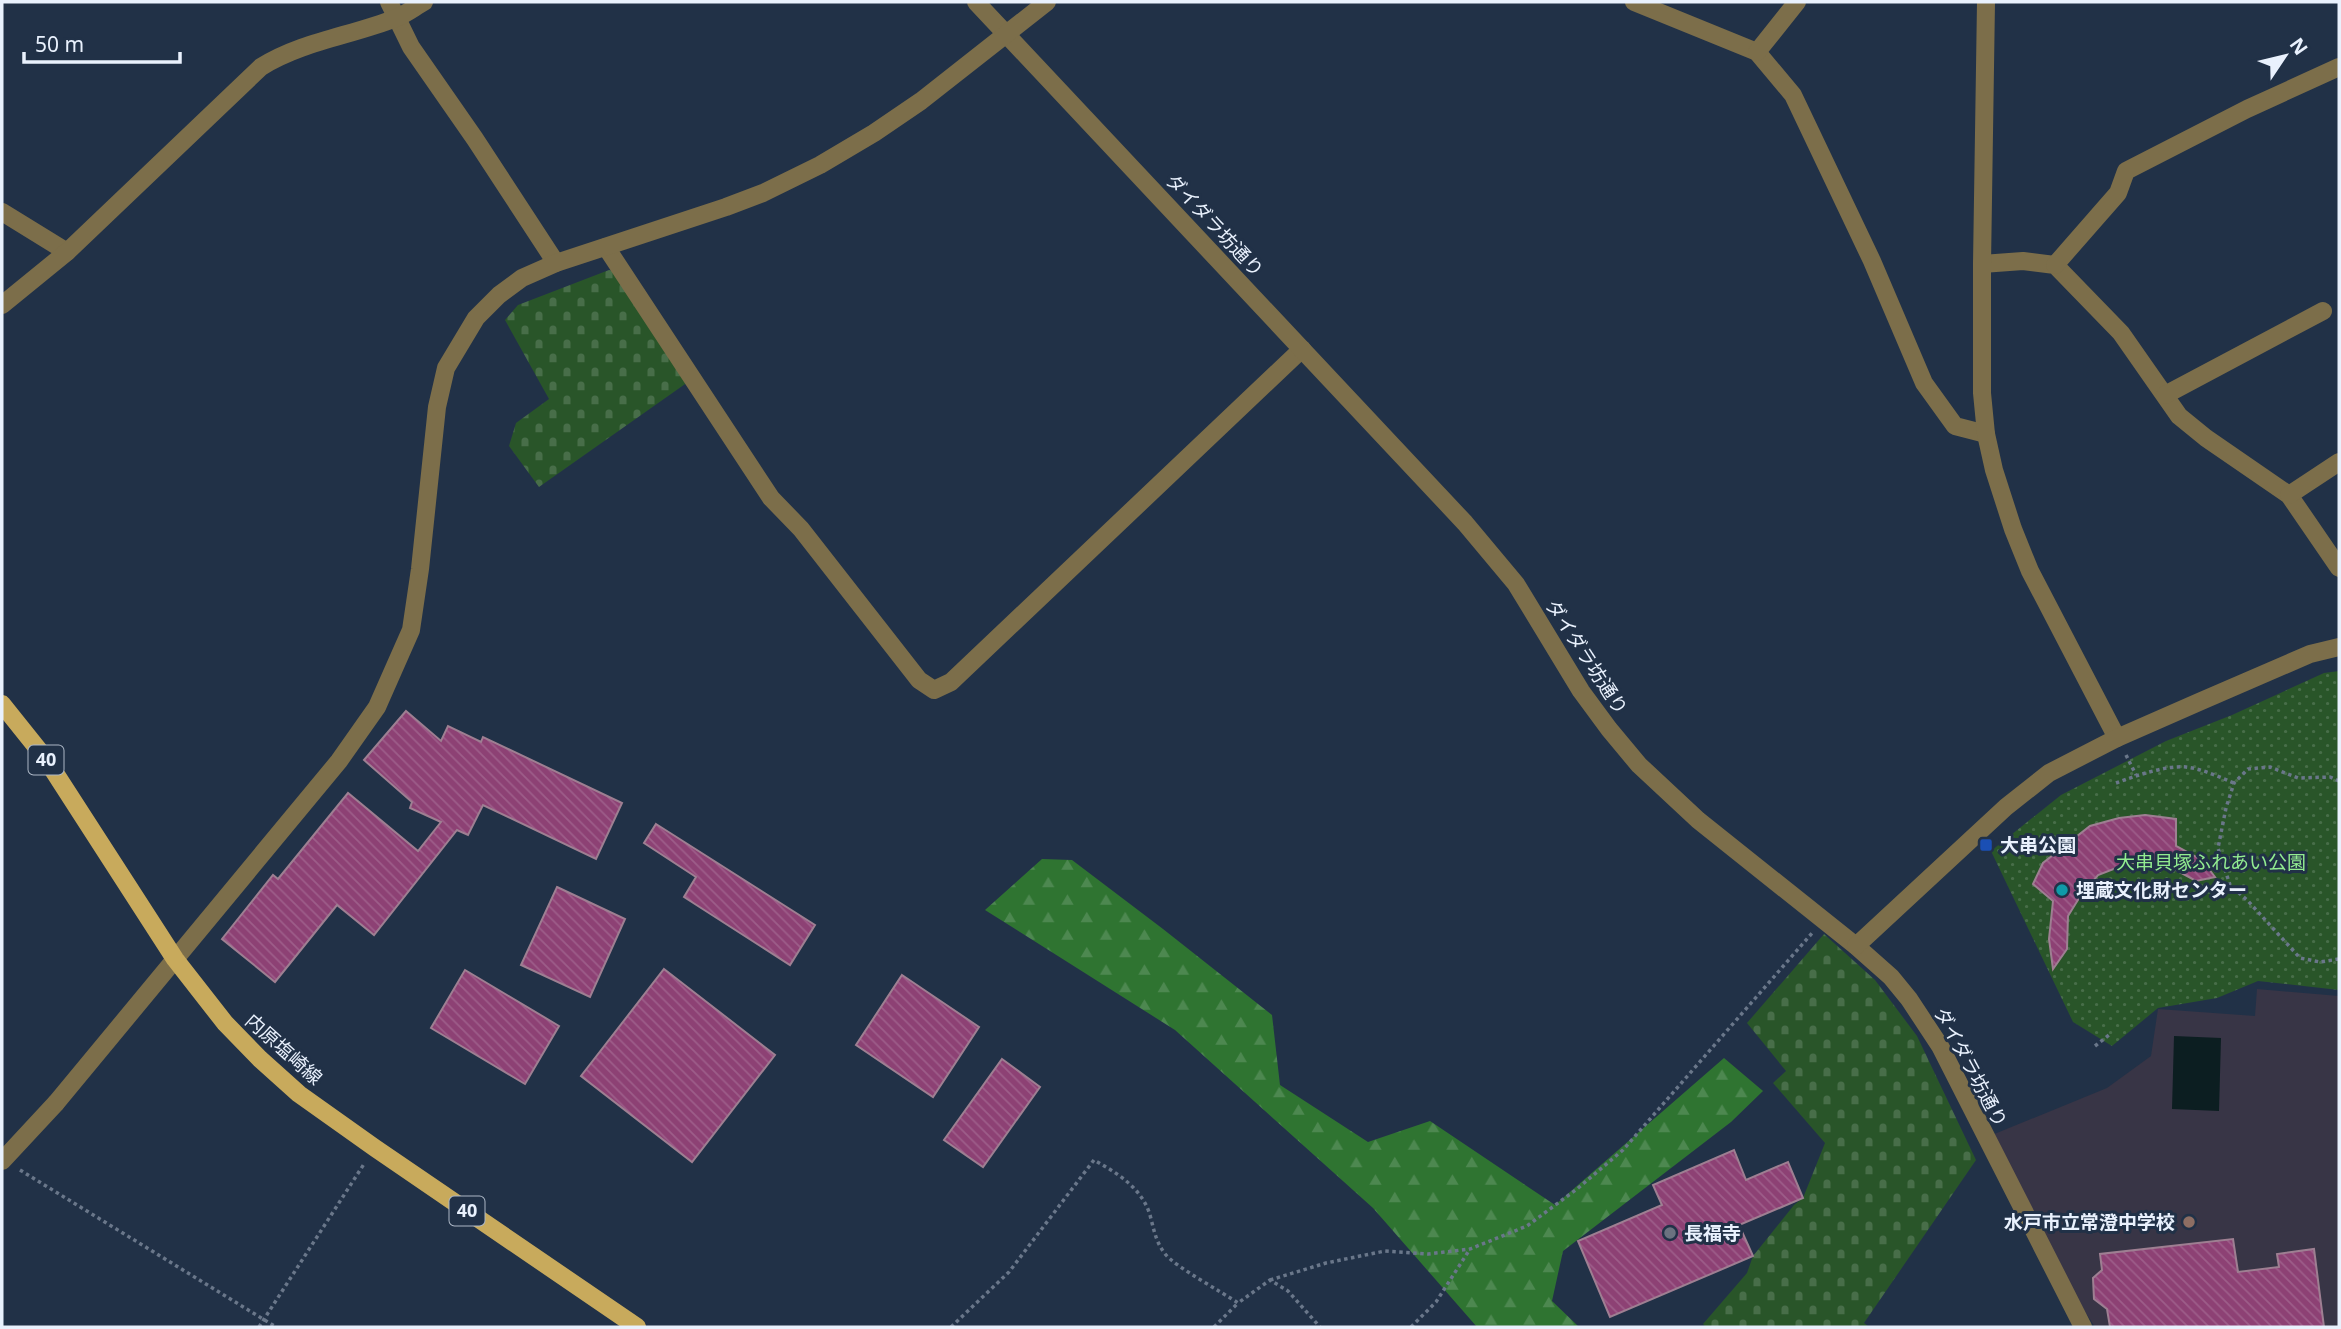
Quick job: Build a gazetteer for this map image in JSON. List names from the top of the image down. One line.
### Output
{"streets":{"main road":["40","内原塩崎線"],"street":["ダイダラ坊通り"]},"parks":["大串貝塚ふれあい公園"],"places":{"transit":["大串公園"],"other":["埋蔵文化財センター","水戸市立常澄中学校","長福寺"]},"scale_bar":"50 m","north":"top right"}
